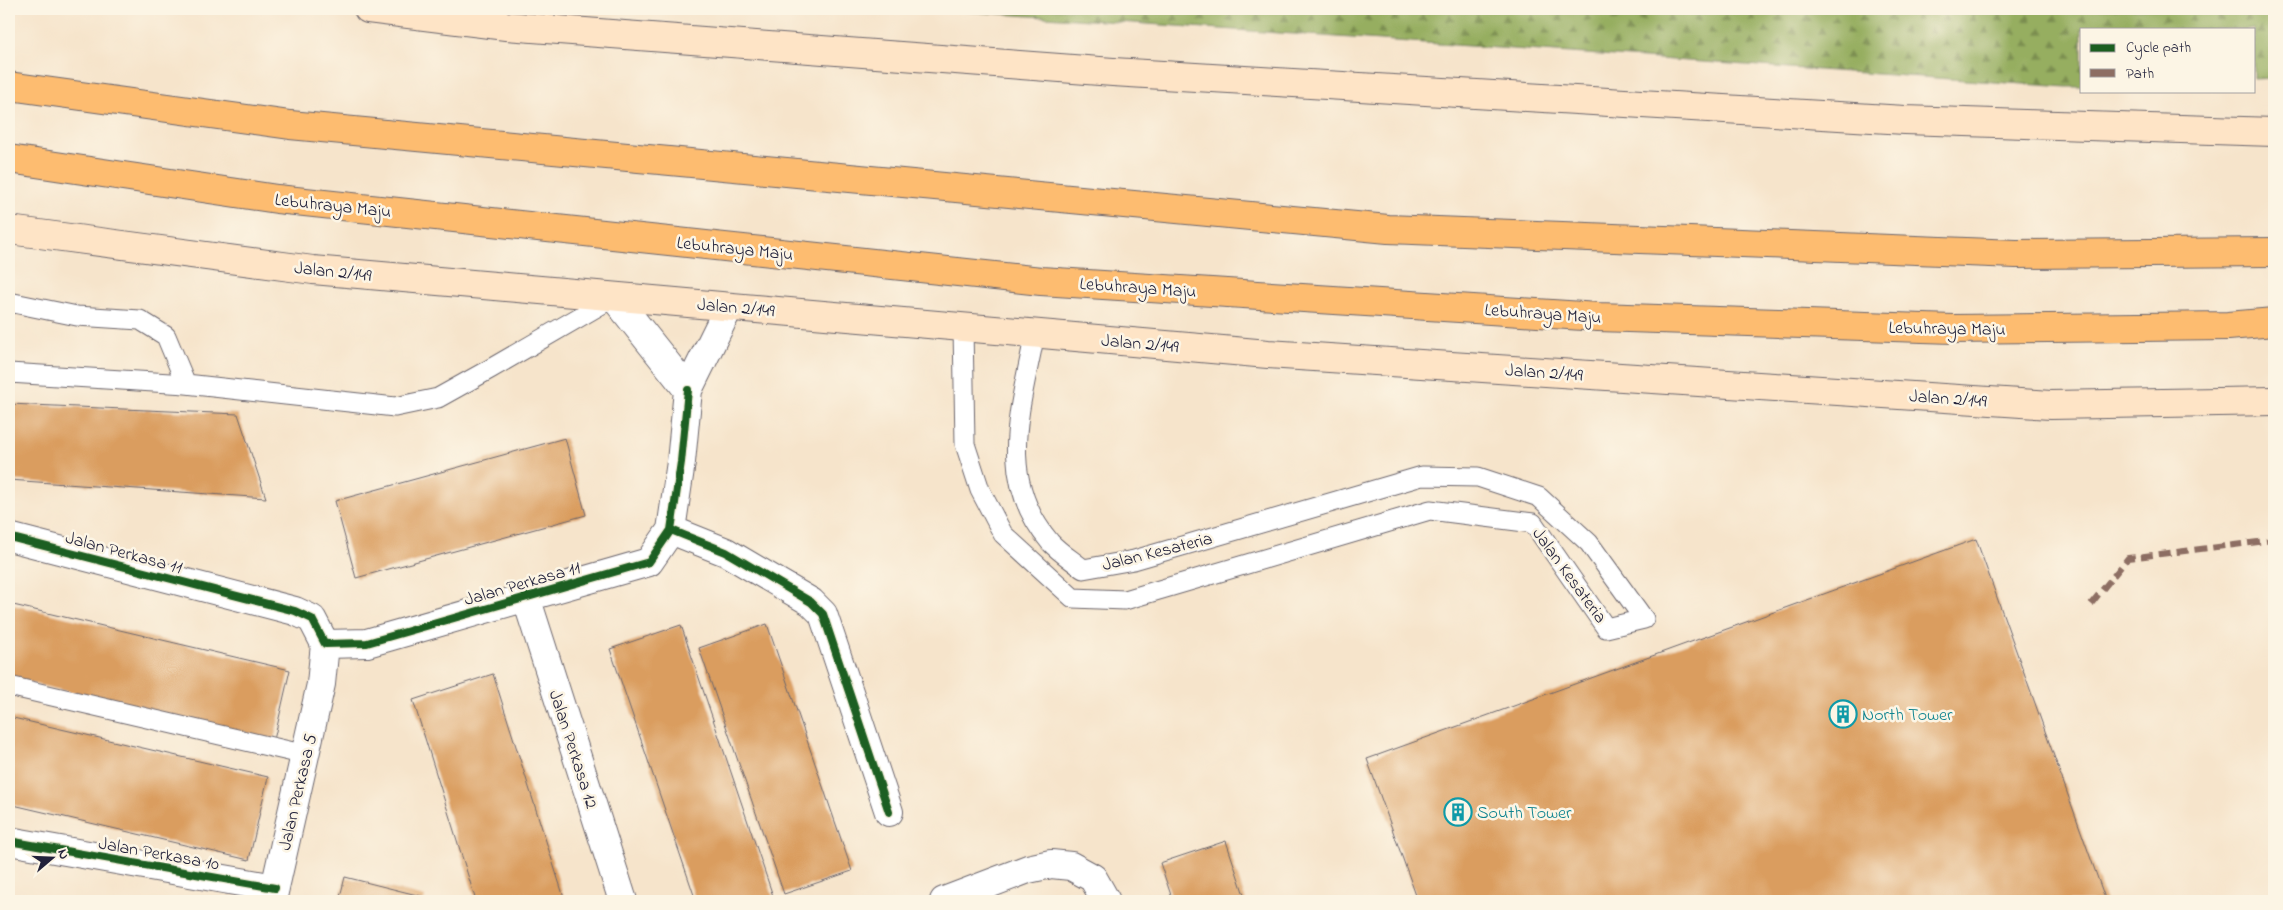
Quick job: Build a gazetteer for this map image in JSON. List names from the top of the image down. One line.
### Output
{"streets":{"highway":["Lebuhraya Maju"],"main road":["Jalan 2/149"],"street":["Jalan Perkasa 11","Jalan Perkasa 12","Jalan Perkasa 5","Jalan Perkasa 10"],"lane":["Jalan Kesateria"]},"crossings":[["Jalan 2/149","Jalan Kesateria"],["Jalan Perkasa 11","Jalan Perkasa 12"],["Jalan Perkasa 11","Jalan Perkasa 5"],["Jalan Perkasa 5","Jalan Perkasa 10"]],"places":{"building":["North Tower","South Tower"]},"legend":["Cycle path","Path"],"north":"right"}
